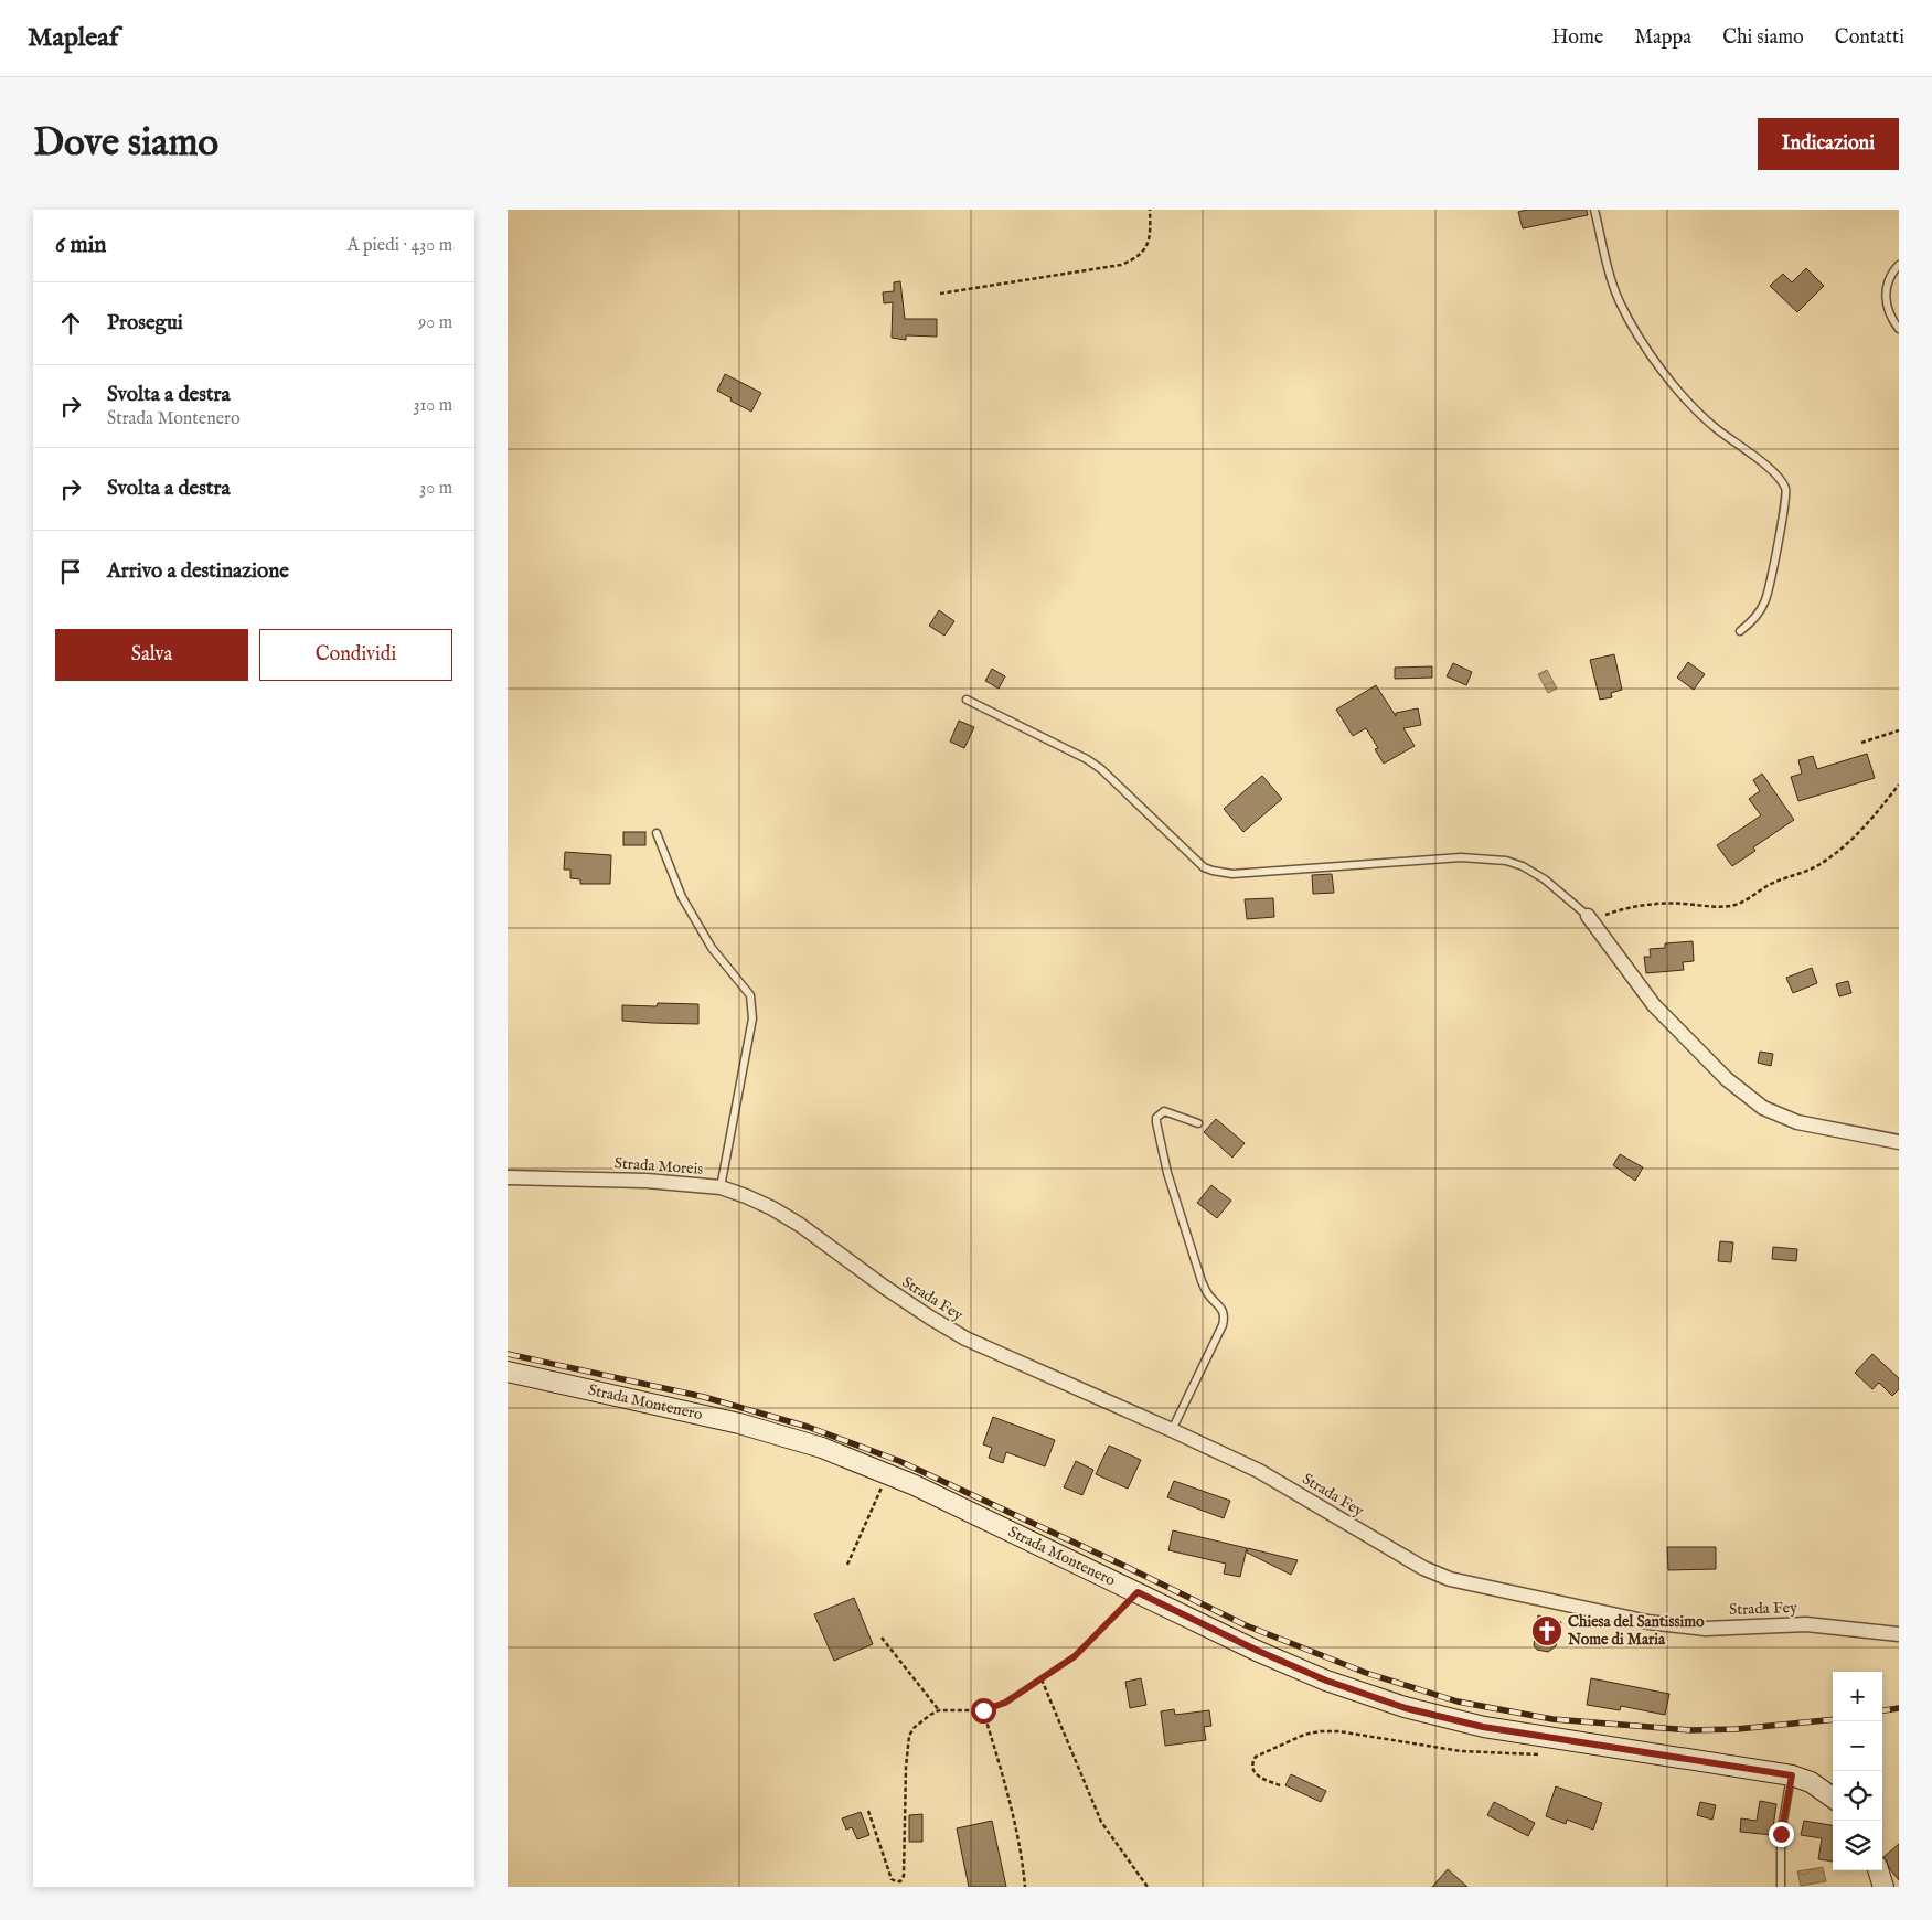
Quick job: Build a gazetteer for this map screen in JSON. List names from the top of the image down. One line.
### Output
{"streets":{"main road":["Strada Montenero"],"street":["Strada Moreis","Strada Fey"]},"crossings":[["Strada Moreis","Strada Fey"]],"places":{"church":["Chiesa del Santissimo Nome di Maria"]},"page":{"header":"Mapleaf","nav":["Home","Mappa","Chi siamo","Contatti"],"buttons":["Indicazioni",["Salva","Condividi"]],"title":"Dove siamo","heading":["6 min","A piedi · 430 m"],"list":[["Prosegui","90 m"],["Svolta a destra","Strada Montenero","310 m"],["Svolta a destra","30 m"],"Arrivo a destinazione"],"map_buttons":["+","−"]}}
